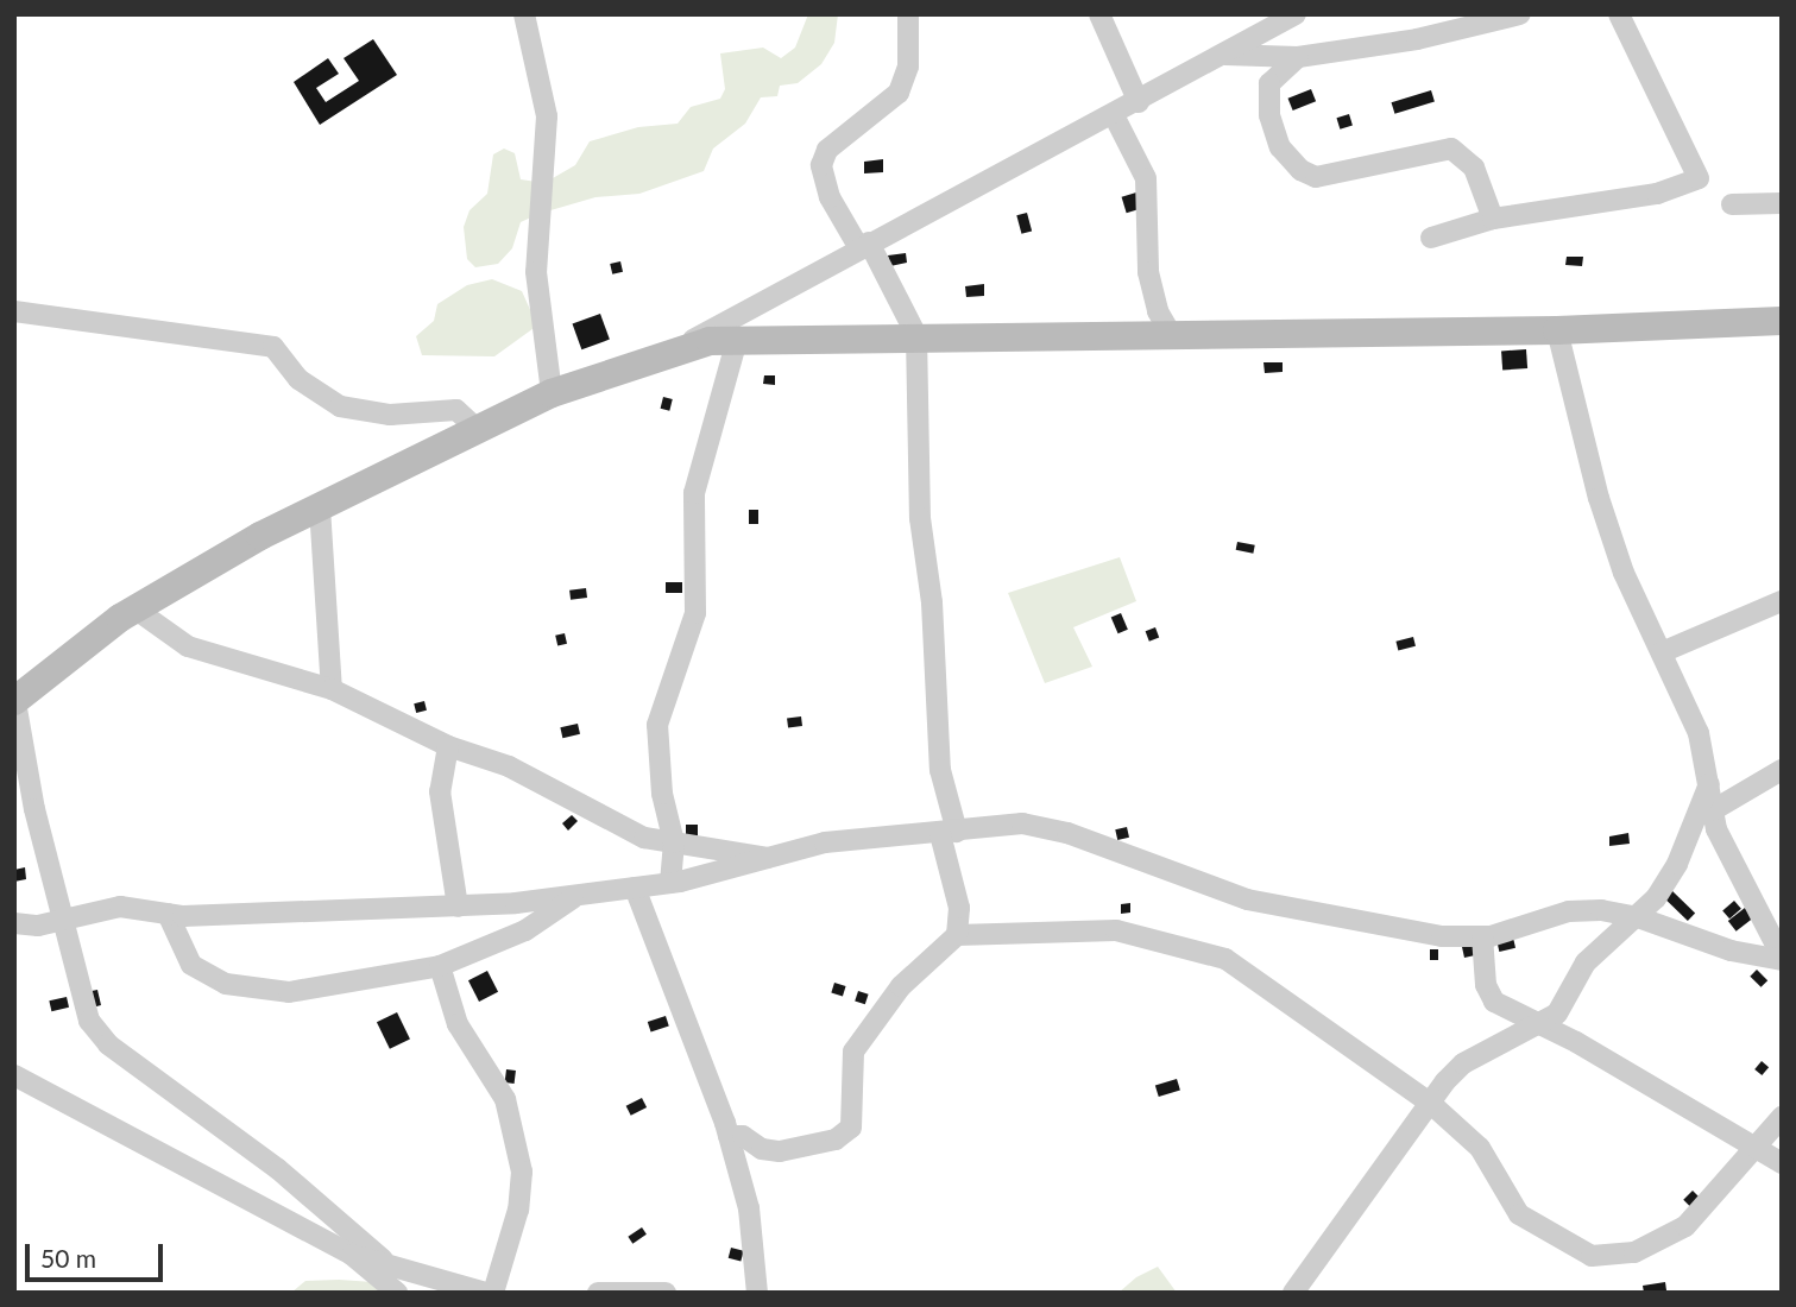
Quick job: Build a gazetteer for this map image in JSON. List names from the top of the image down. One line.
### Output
{"scale_bar":"50 m"}
